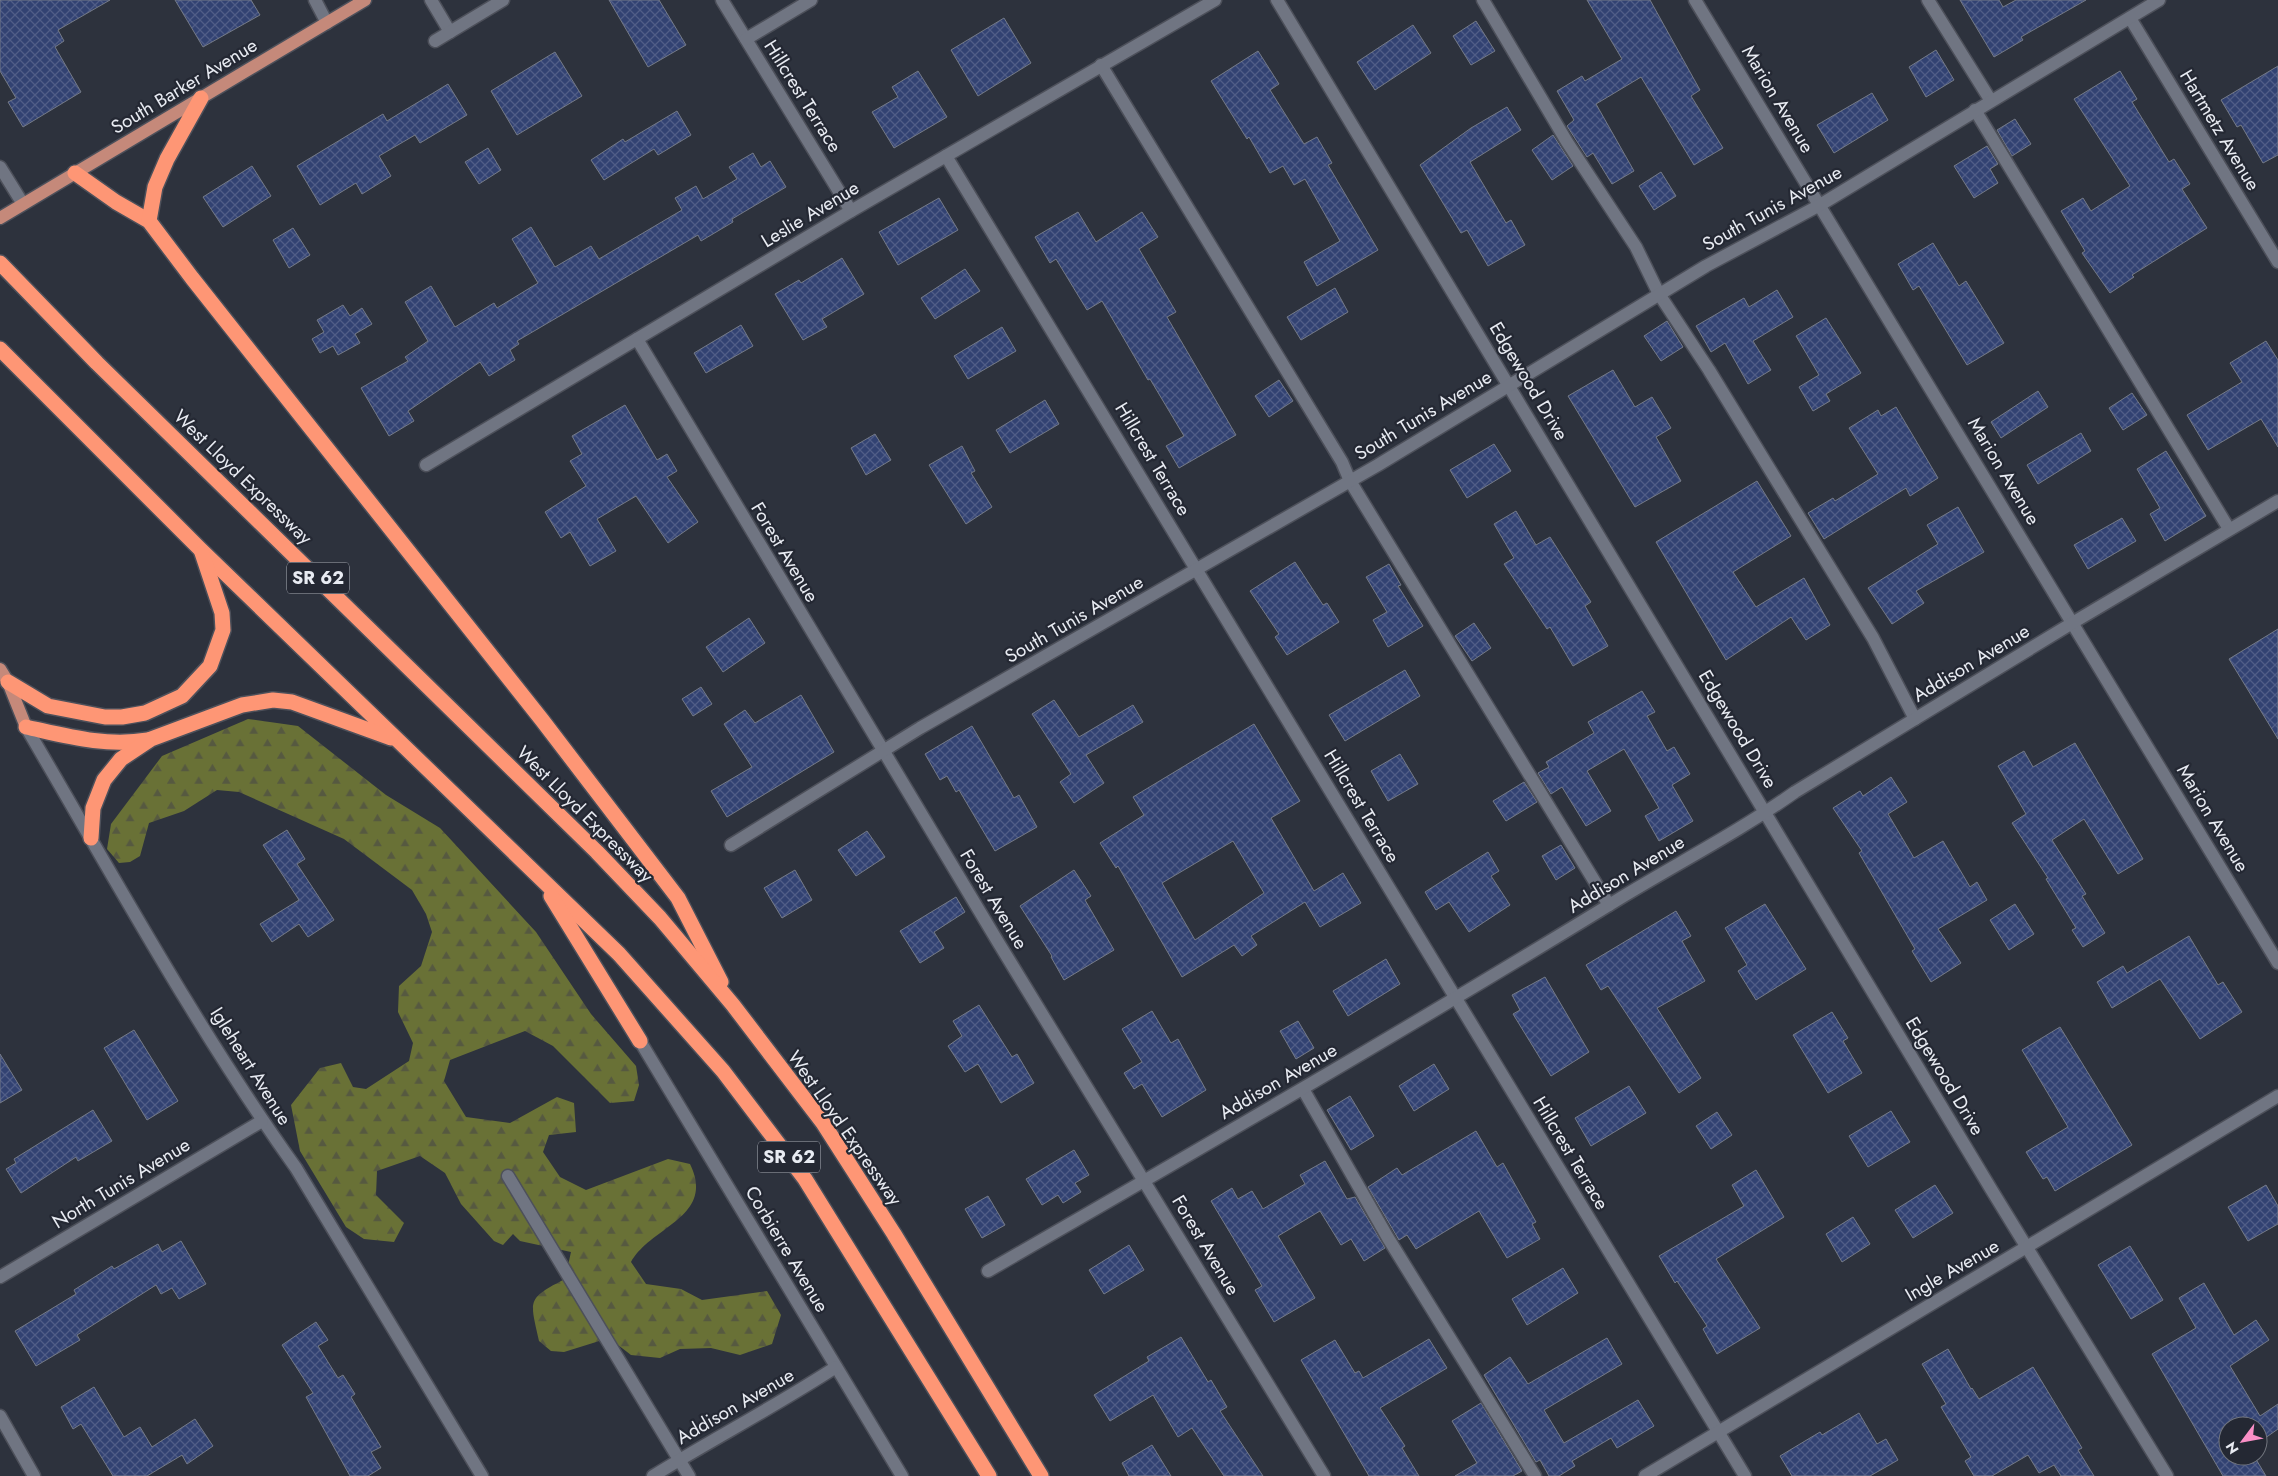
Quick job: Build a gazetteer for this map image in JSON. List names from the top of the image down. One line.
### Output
{"streets":{"highway":["West Lloyd Expressway","SR 62"],"main road":["South Barker Avenue","Igleheart Avenue"],"street":["Hillcrest Terrace","Marion Avenue","Hartmetz Avenue","South Tunis Avenue","Leslie Avenue","Edgewood Drive","Forest Avenue","Addison Avenue","North Tunis Avenue","Corbierre Avenue","Ingle Avenue"]},"crossings":[["Hillcrest Terrace","South Tunis Avenue"],["Hillcrest Terrace","Leslie Avenue"],["Hillcrest Terrace","Addison Avenue"],["Hillcrest Terrace","Ingle Avenue"],["Marion Avenue","South Tunis Avenue"],["Marion Avenue","Addison Avenue"],["Hartmetz Avenue","South Tunis Avenue"],["South Tunis Avenue","Edgewood Drive"],["South Tunis Avenue","Forest Avenue"],["Leslie Avenue","Forest Avenue"],["Edgewood Drive","Addison Avenue"],["Edgewood Drive","Ingle Avenue"],["Forest Avenue","Addison Avenue"],["Addison Avenue","Corbierre Avenue"],["Igleheart Avenue","North Tunis Avenue"]],"north":"bottom left"}
